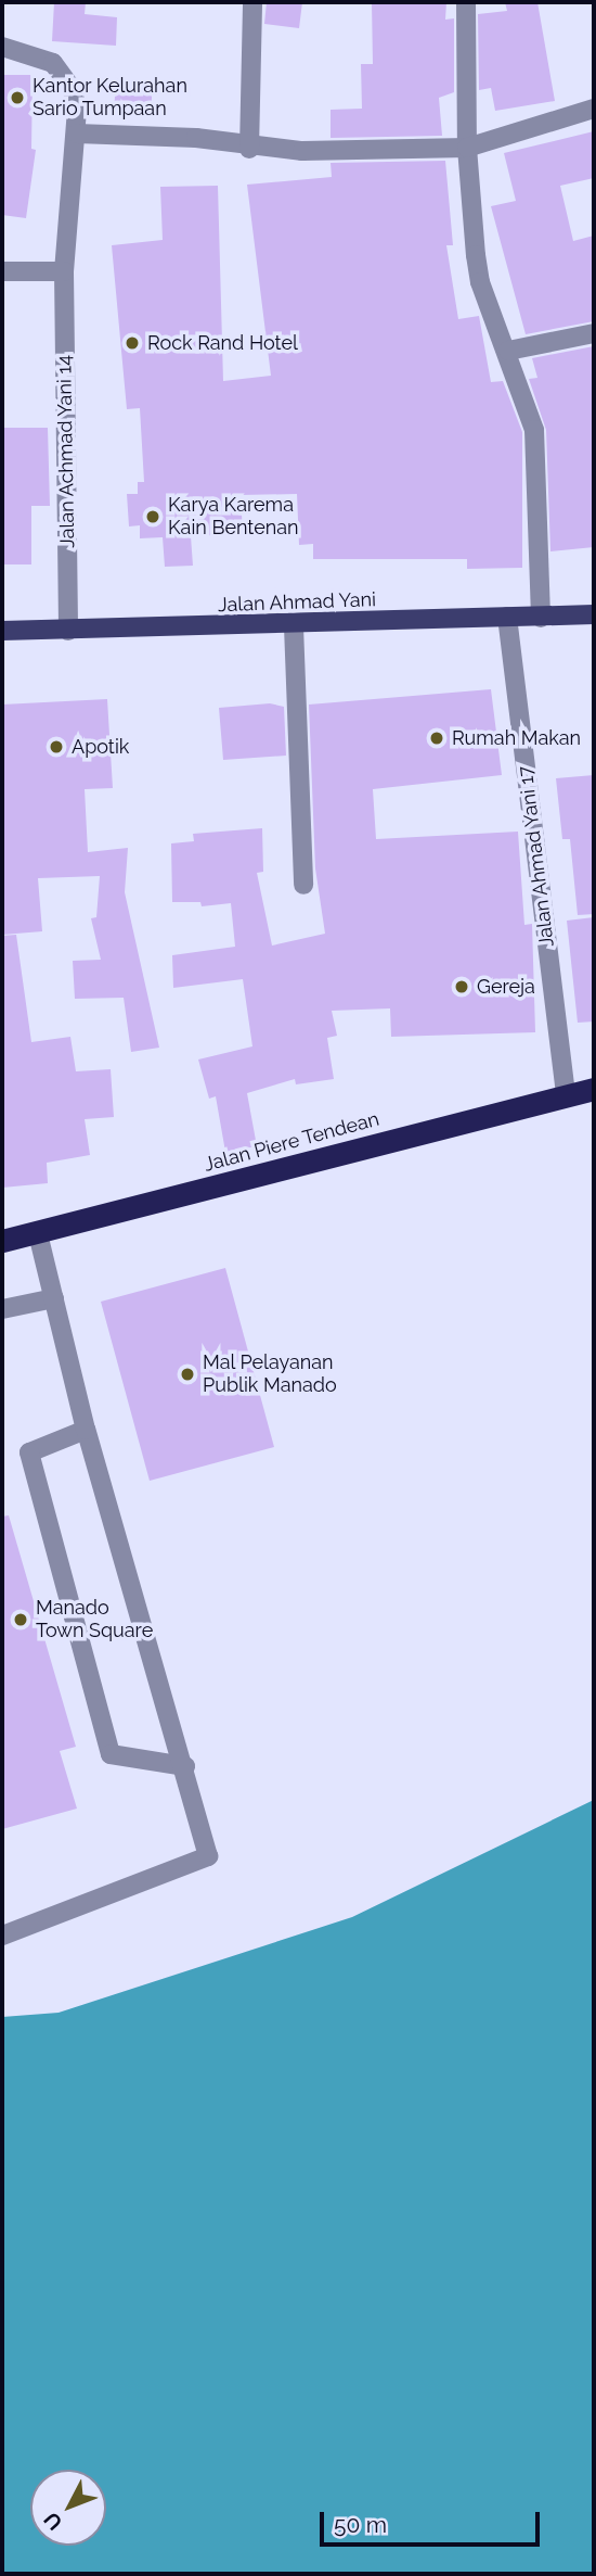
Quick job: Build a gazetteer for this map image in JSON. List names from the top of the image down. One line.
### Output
{"streets":{"highway":["Jalan Piere Tendean"],"main road":["Jalan Ahmad Yani"],"street":["Jalan Achmad Yani 14","Jalan Ahmad Yani 17"]},"crossings":[["Jalan Achmad Yani 14","Jalan Ahmad Yani"],["Jalan Ahmad Yani","Jalan Ahmad Yani 17"],["Jalan Ahmad Yani 17","Jalan Piere Tendean"]],"places":["Kantor Kelurahan Sario Tumpaan","Rock Rand Hotel","Karya Karema Kain Bentenan","Rumah Makan","Apotik","Gereja","Mal Pelayanan Publik Manado","Manado Town Square"],"scale_bar":"50 m","north":"bottom left"}
